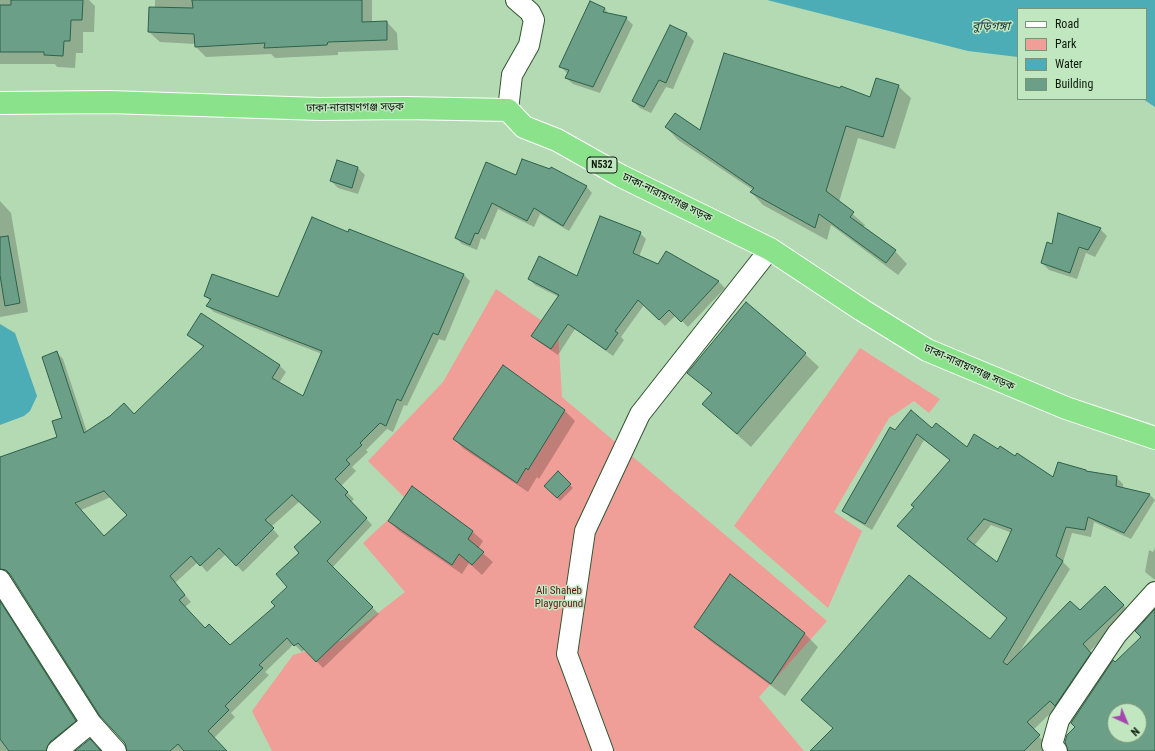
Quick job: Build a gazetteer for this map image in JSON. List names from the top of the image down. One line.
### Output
{"streets":{"highway":["ঢাকা-নারায়ণগঞ্জ সড়ক","N532"]},"water":["বুড়িগঙ্গা"],"parks":["Ali Shaheb Playground"],"legend":["Road","Park","Water","Building"],"north":"bottom right"}
